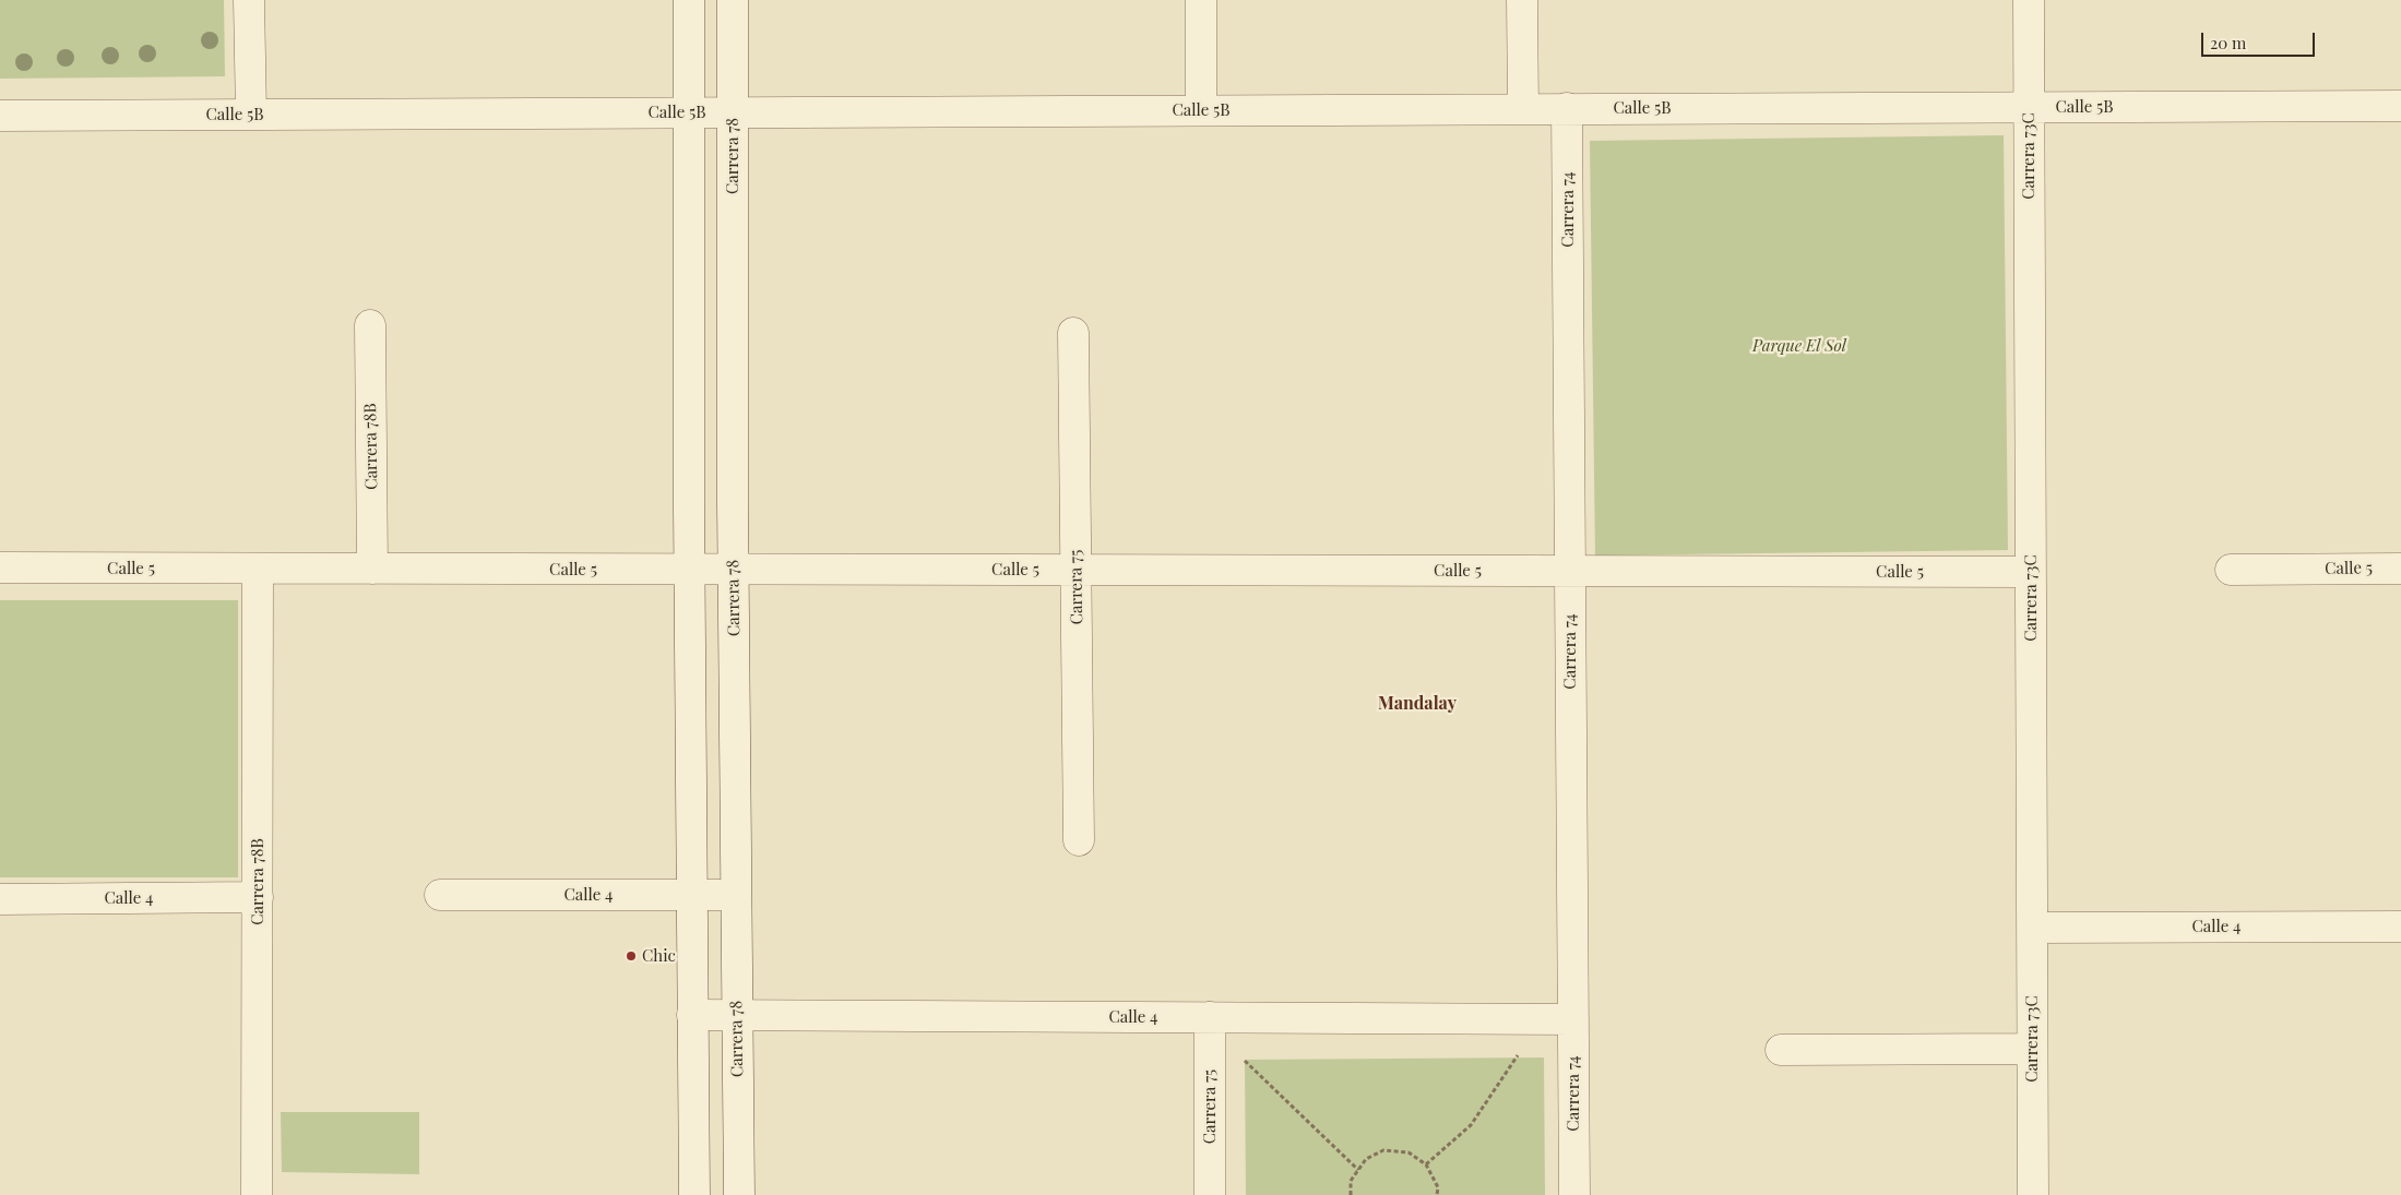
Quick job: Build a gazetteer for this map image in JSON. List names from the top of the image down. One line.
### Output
{"streets":{"street":["Calle 5B","Carrera 78","Carrera 73C","Carrera 74","Carrera 78B","Calle 5","Carrera 75","Calle 4"]},"crossings":[["Calle 5B","Carrera 78"],["Calle 5B","Carrera 73C"],["Calle 5B","Carrera 74"],["Carrera 78","Calle 5"],["Carrera 78","Calle 4"],["Carrera 73C","Calle 5"],["Carrera 73C","Calle 4"],["Carrera 74","Calle 5"],["Carrera 74","Calle 4"],["Carrera 78B","Calle 5"],["Carrera 78B","Calle 4"],["Calle 5","Carrera 75"],["Carrera 75","Calle 4"]],"districts":["Mandalay"],"parks":["Parque El Sol"],"places":["Chic"],"scale_bar":"20 m"}
